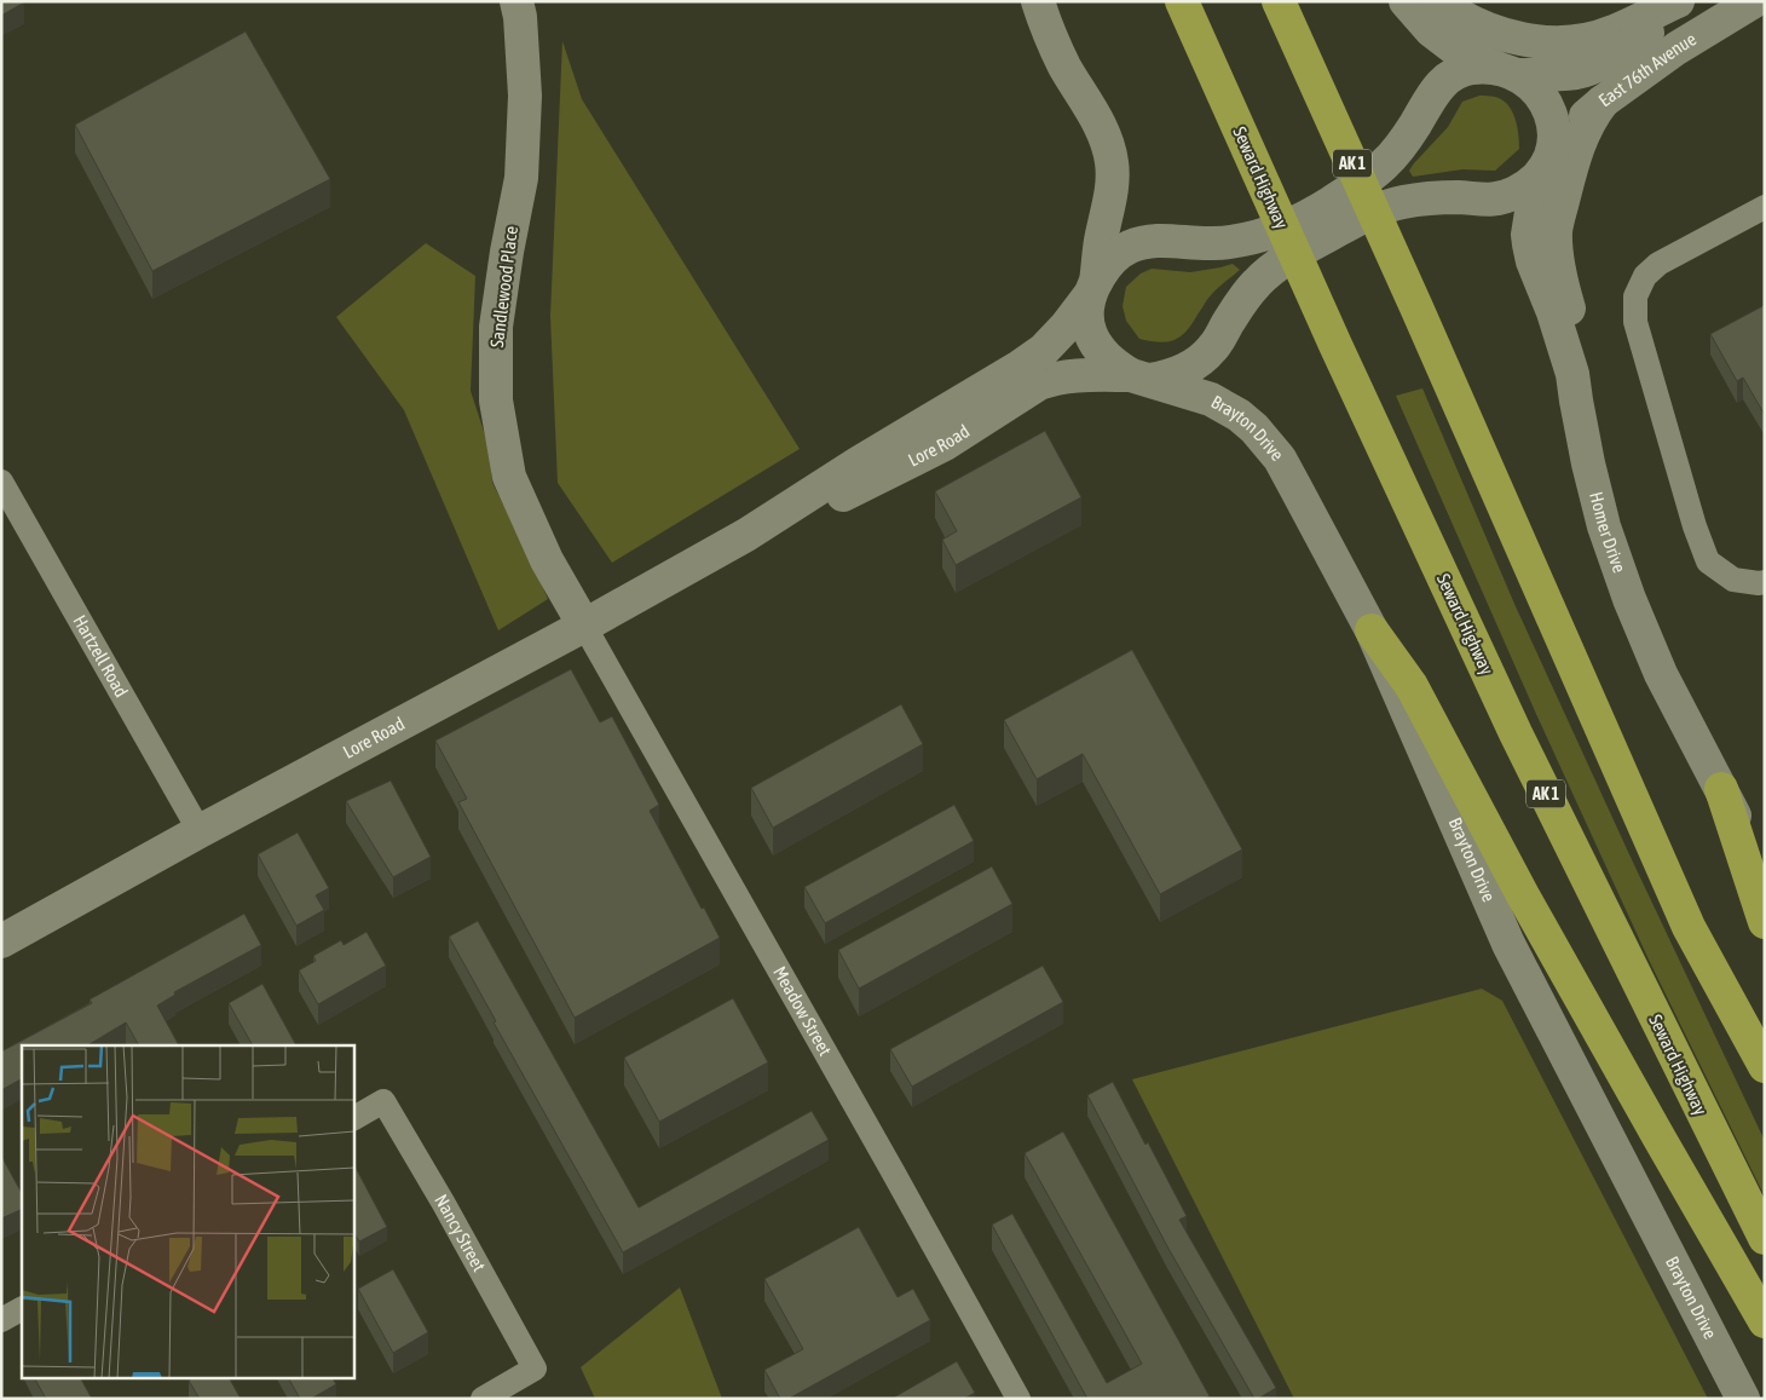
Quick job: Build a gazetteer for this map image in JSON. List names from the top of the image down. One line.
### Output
{"streets":{"highway":["AK 1","Seward Highway"],"street":["East 76th Avenue","Sandlewood Place","Brayton Drive","Lore Road","Homer Drive","Hartzell Road","Meadow Street","Nancy Street"]},"crossings":[["East 76th Avenue","Brayton Drive"],["East 76th Avenue","Lore Road"],["East 76th Avenue","Homer Drive"],["Sandlewood Place","Lore Road"],["Sandlewood Place","Meadow Street"],["Brayton Drive","Lore Road"],["Lore Road","Hartzell Road"],["Lore Road","Meadow Street"]]}
